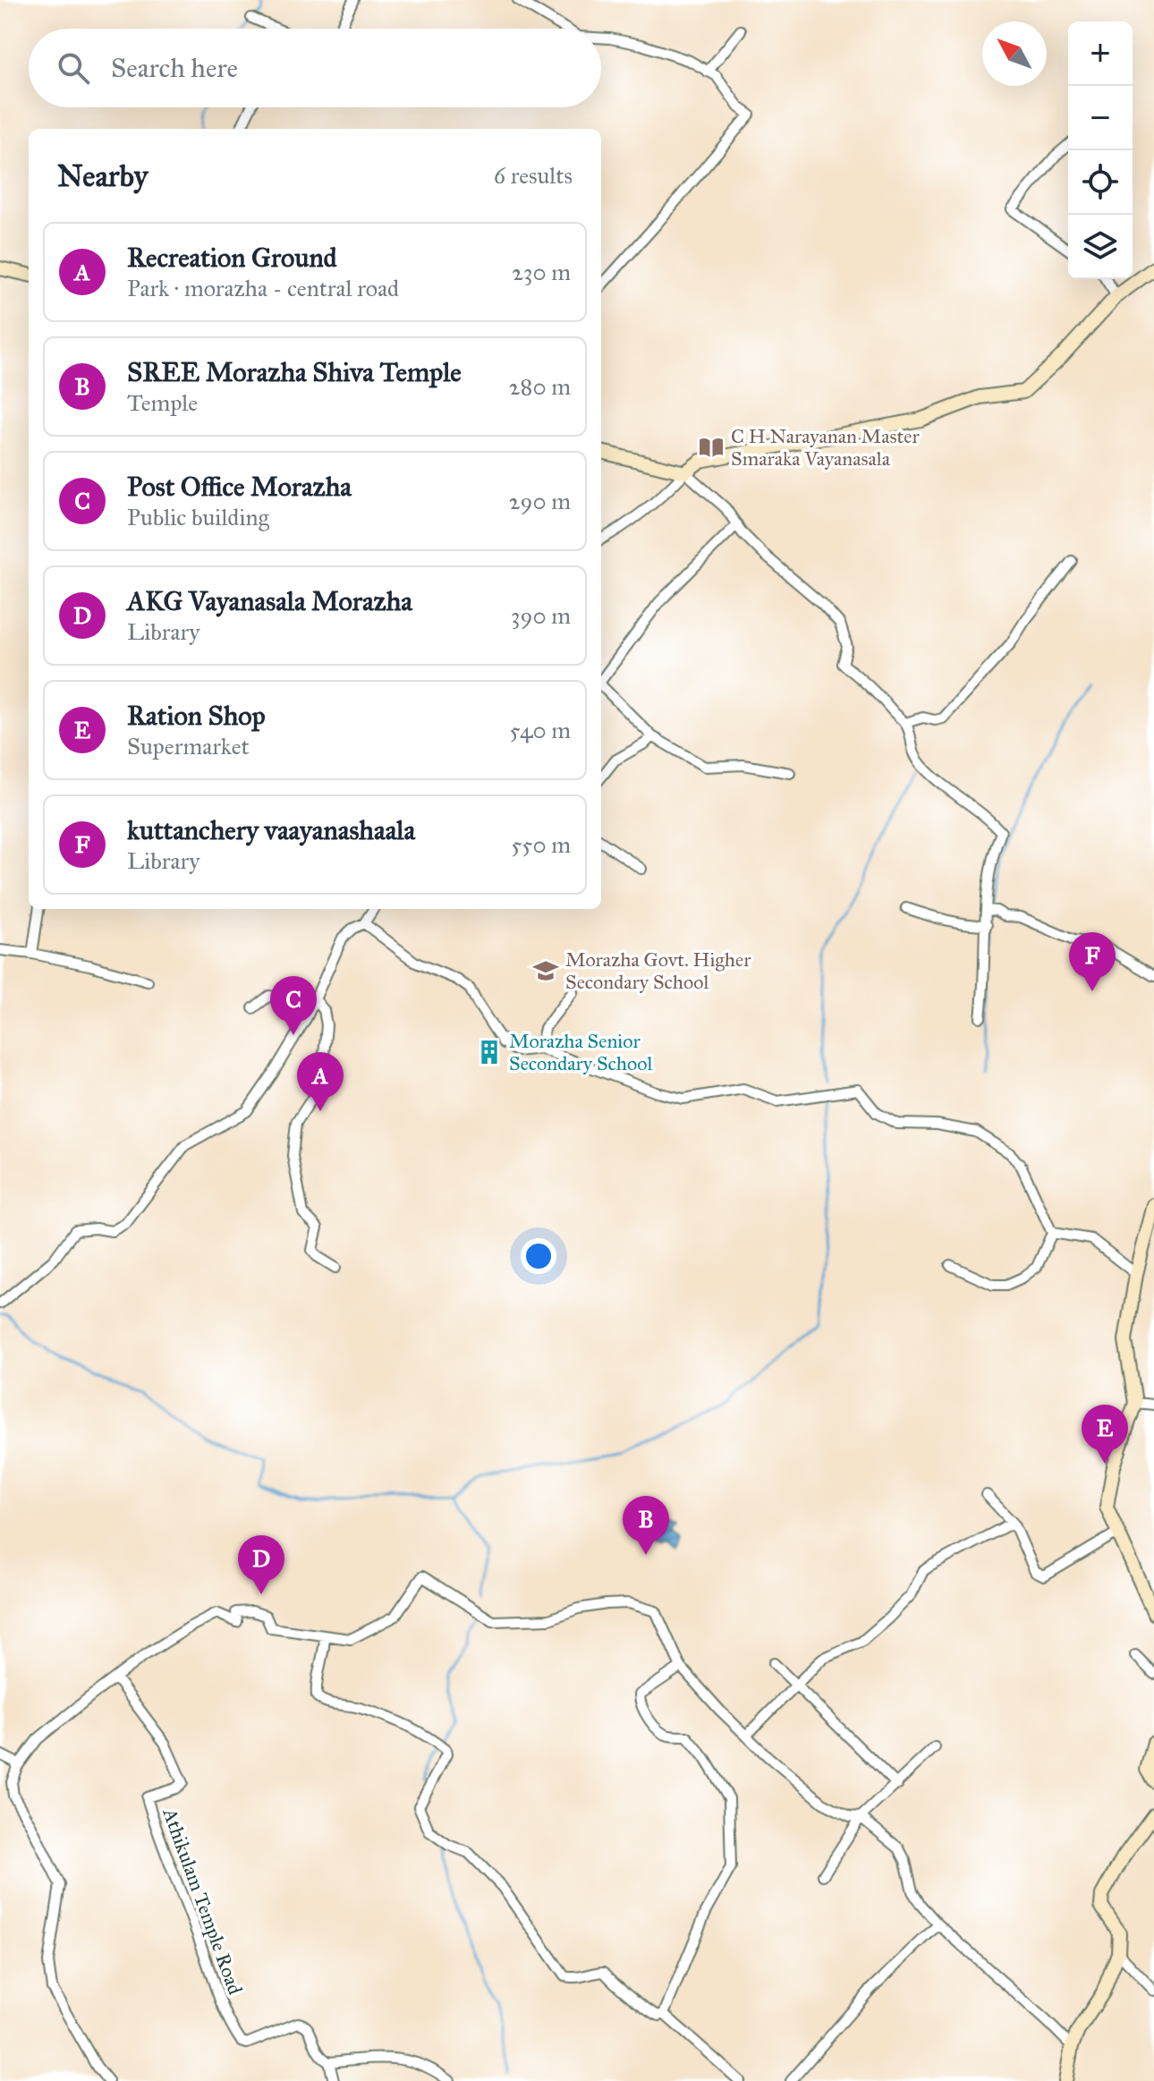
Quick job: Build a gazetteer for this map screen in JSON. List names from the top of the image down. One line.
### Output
{"streets":{"street":["Athikulam Temple Road"]},"places":{"library":["C H Narayanan Master Smaraka Vayanasala"],"school or university":["Morazha Govt. Higher Secondary School"],"building":["Morazha Senior Secondary School"]},"north":"top left","page":{"map_buttons":["+","−"],"search":"Search here","heading":["Nearby","6 results"],"list":[{"mark":"A","name":"Recreation Ground","note":"Park · morazha - central road","value":"230 m"},{"mark":"B","name":"SREE Morazha Shiva Temple","note":"Temple","value":"280 m"},{"mark":"C","name":"Post Office Morazha","note":"Public building","value":"290 m"},{"mark":"D","name":"AKG Vayanasala Morazha","note":"Library","value":"390 m"},{"mark":"E","name":"Ration Shop","note":"Supermarket","value":"540 m"},{"mark":"F","name":"kuttanchery vaayanashaala","note":"Library","value":"550 m"}],"pins":["F","C","A","E","B","D"]}}
